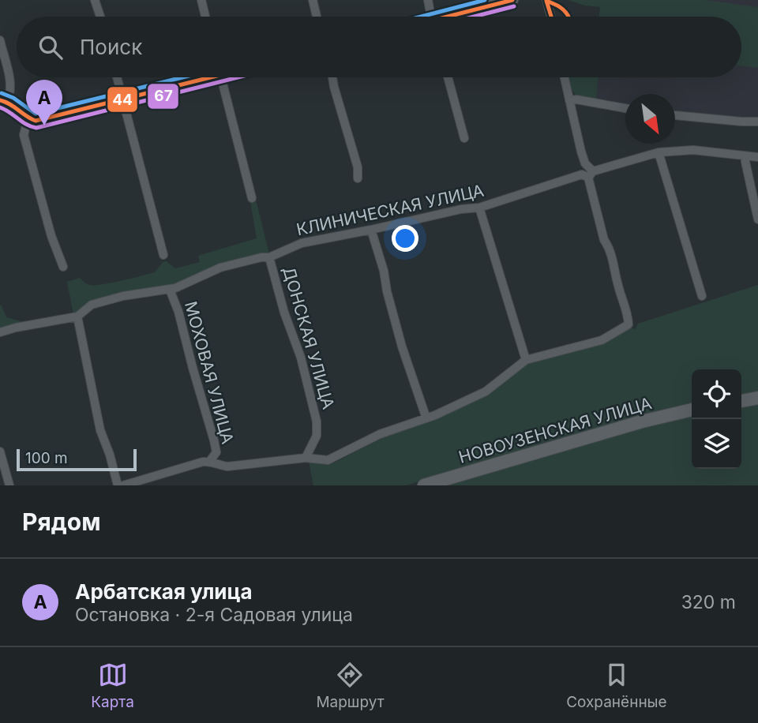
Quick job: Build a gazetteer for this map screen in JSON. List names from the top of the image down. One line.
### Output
{"streets":{"main road":["НОВОУЗЕНСКАЯ УЛИЦА"],"street":["КЛИНИЧЕСКАЯ УЛИЦА","ДОНСКАЯ УЛИЦА","МОХОВАЯ УЛИЦА"]},"crossings":[["КЛИНИЧЕСКАЯ УЛИЦА","ДОНСКАЯ УЛИЦА"],["КЛИНИЧЕСКАЯ УЛИЦА","МОХОВАЯ УЛИЦА"]],"lines":["transit line 44","transit line 67"],"scale_bar":"100 m","north":"bottom right","page":{"search":"Поиск","pins":"A","scale":"100 m","heading":"Рядом","list":[{"mark":"A","name":"Арбатская улица","note":"Остановка · 2-я Садовая улица","value":"320 m"}],"nav":["Карта","Маршрут","Сохранённые"]}}
